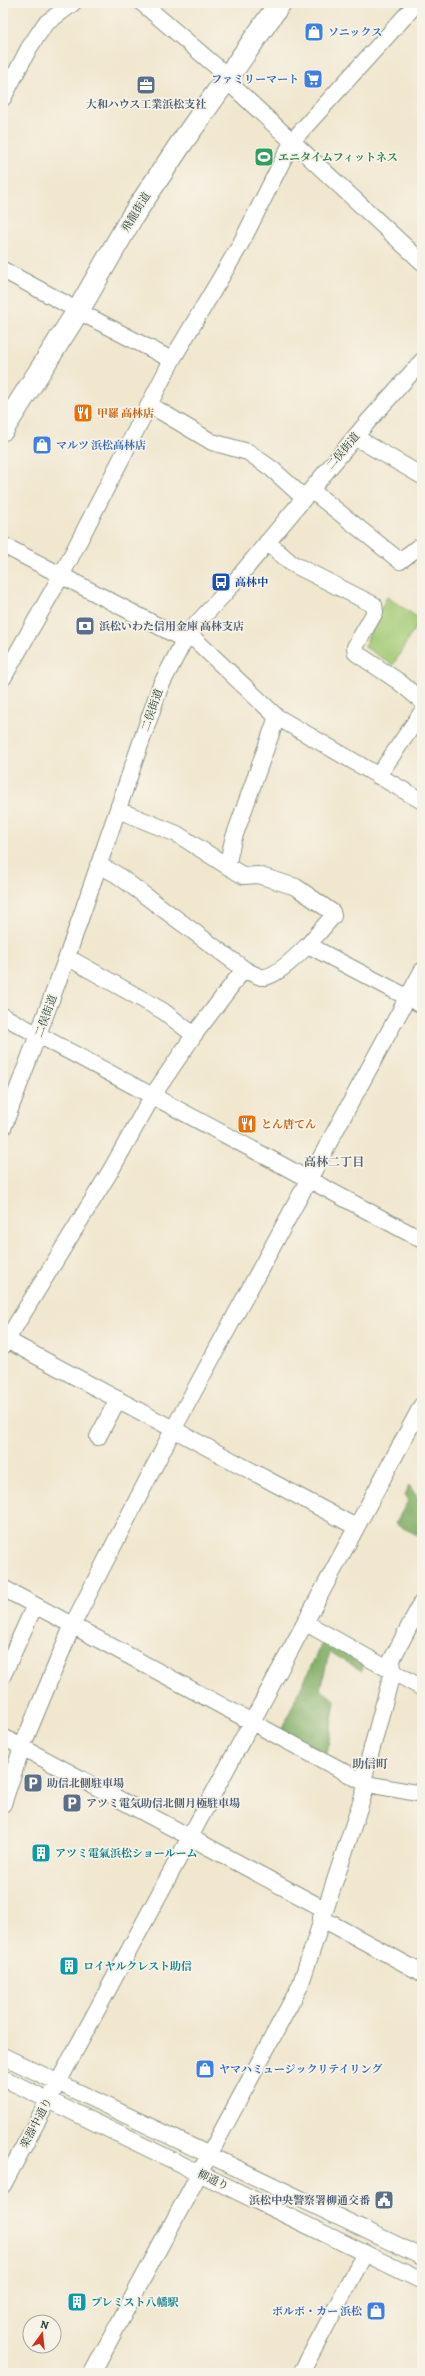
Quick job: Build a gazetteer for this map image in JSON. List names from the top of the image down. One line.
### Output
{"streets":{"highway":["飛龍街道"],"street":["二俣街道","楽器中通り","柳通り"]},"crossings":[["楽器中通り","柳通り"]],"districts":["高林二丁目","助信町"],"places":{"shop":["ソニックス","マルツ 浜松高林店","ヤマハミュージックリテイリング","ボルボ・カー 浜松"],"supermarket":["ファミリーマート"],"office":["大和ハウス工業浜松支社"],"sports":["エニタイムフィットネス"],"restaurant":["甲羅 高林店","とん唐てん"],"bus stop":["高林中"],"bank":["浜松いわた信用金庫 高林支店"],"parking":["助信北側駐車場","アツミ電気助信北側月極駐車場"],"building":["アツミ電氣浜松ショールーム","ロイヤルクレスト助信","プレミスト八幡駅"],"public building":["浜松中央警察署柳通交番"]},"north":"top"}
